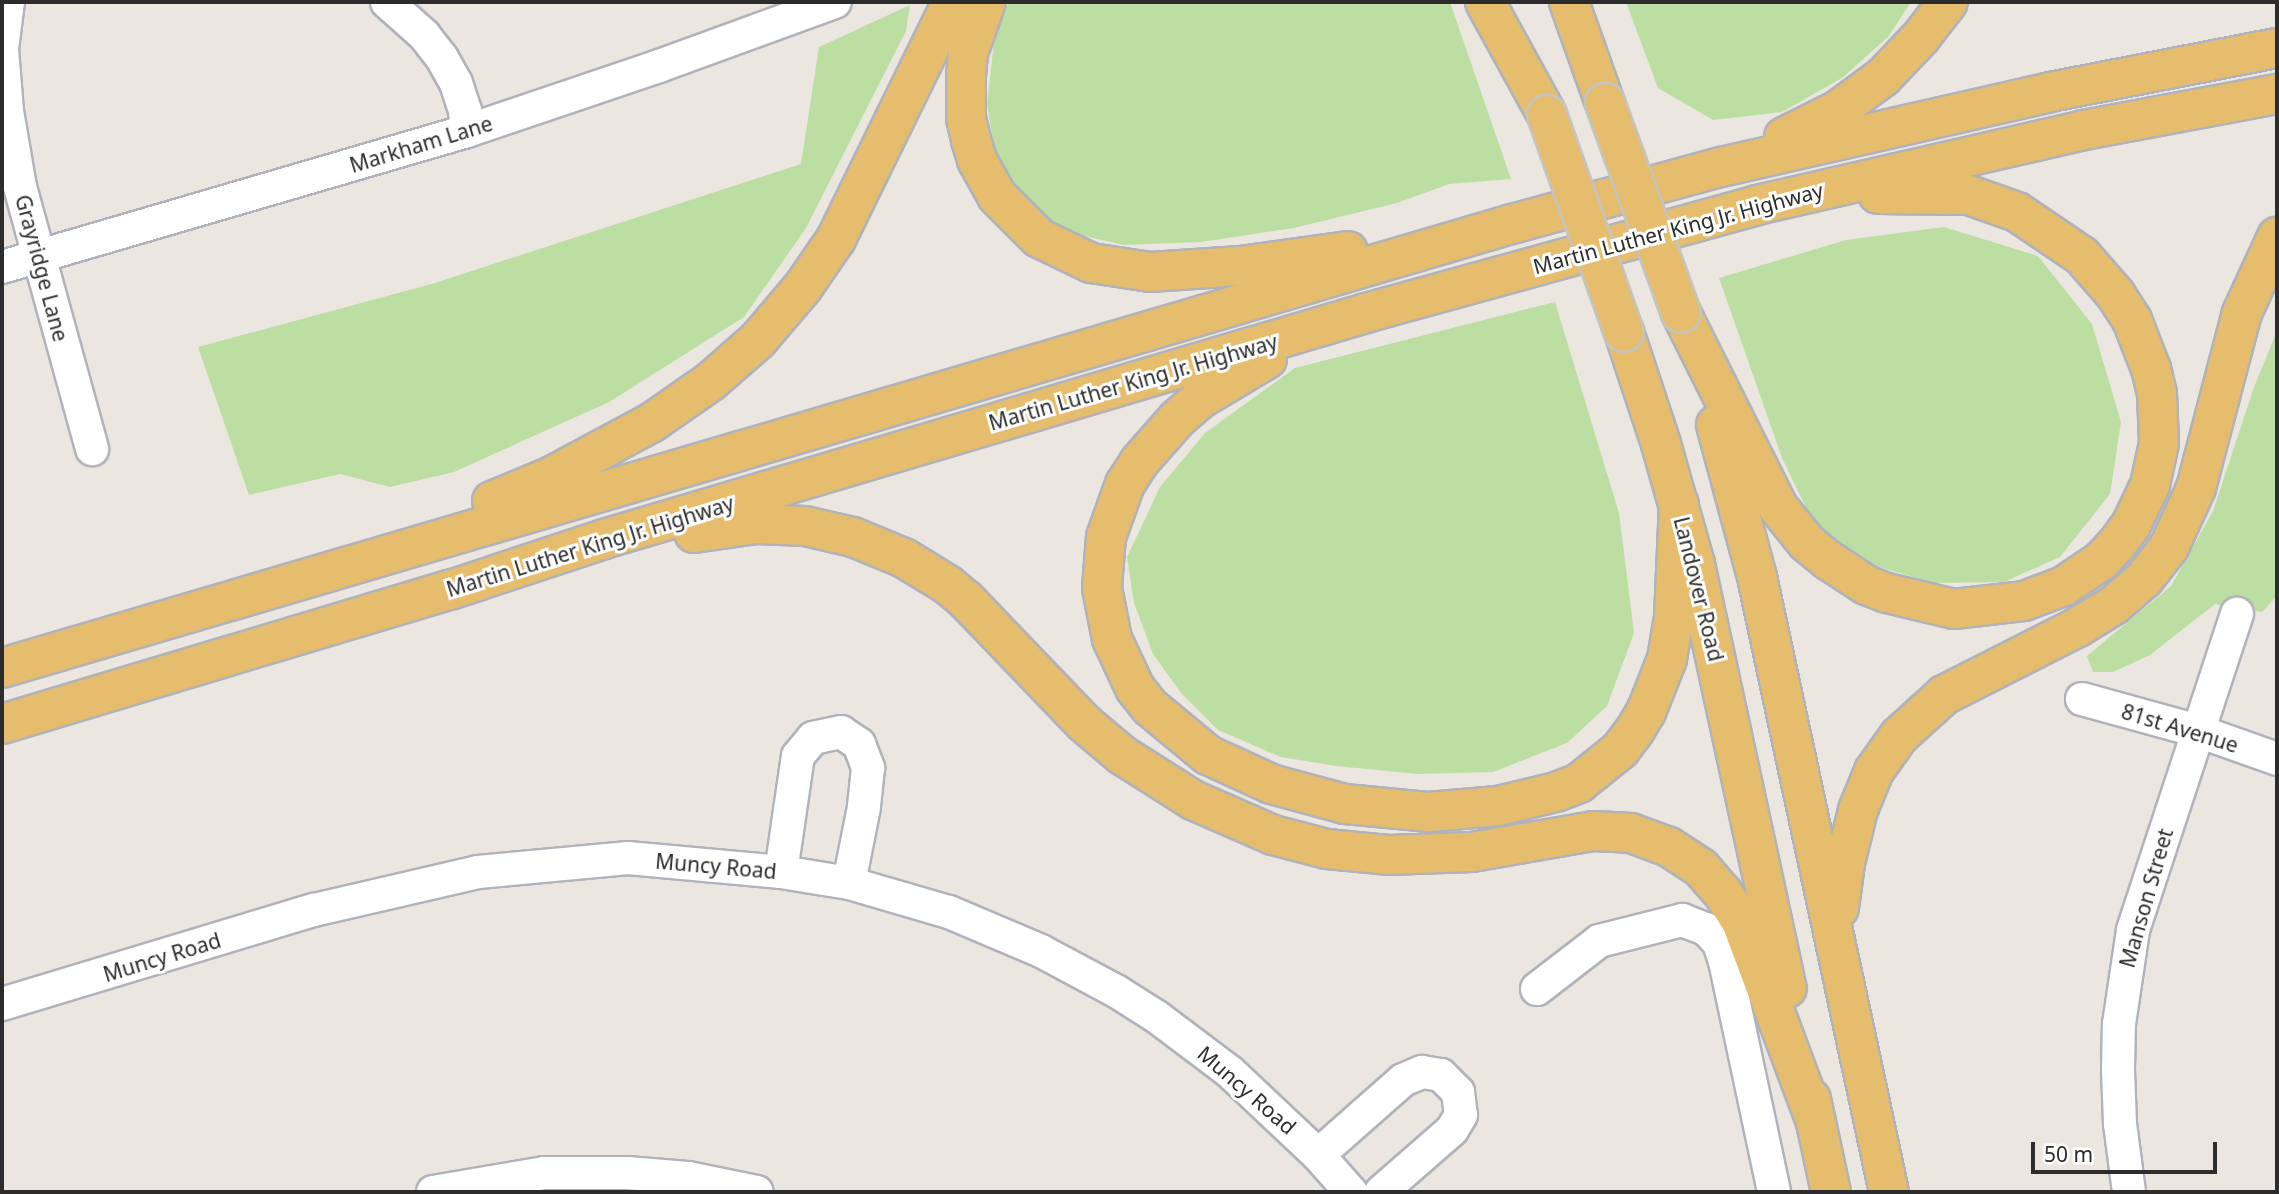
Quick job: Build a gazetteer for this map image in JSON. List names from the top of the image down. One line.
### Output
{"streets":{"main road":["Martin Luther King Jr. Highway","Landover Road"],"street":["Markham Lane","Grayridge Lane","81st Avenue","Muncy Road","Manson Street"]},"crossings":[["Markham Lane","Grayridge Lane"],["81st Avenue","Manson Street"]],"scale_bar":"50 m"}
